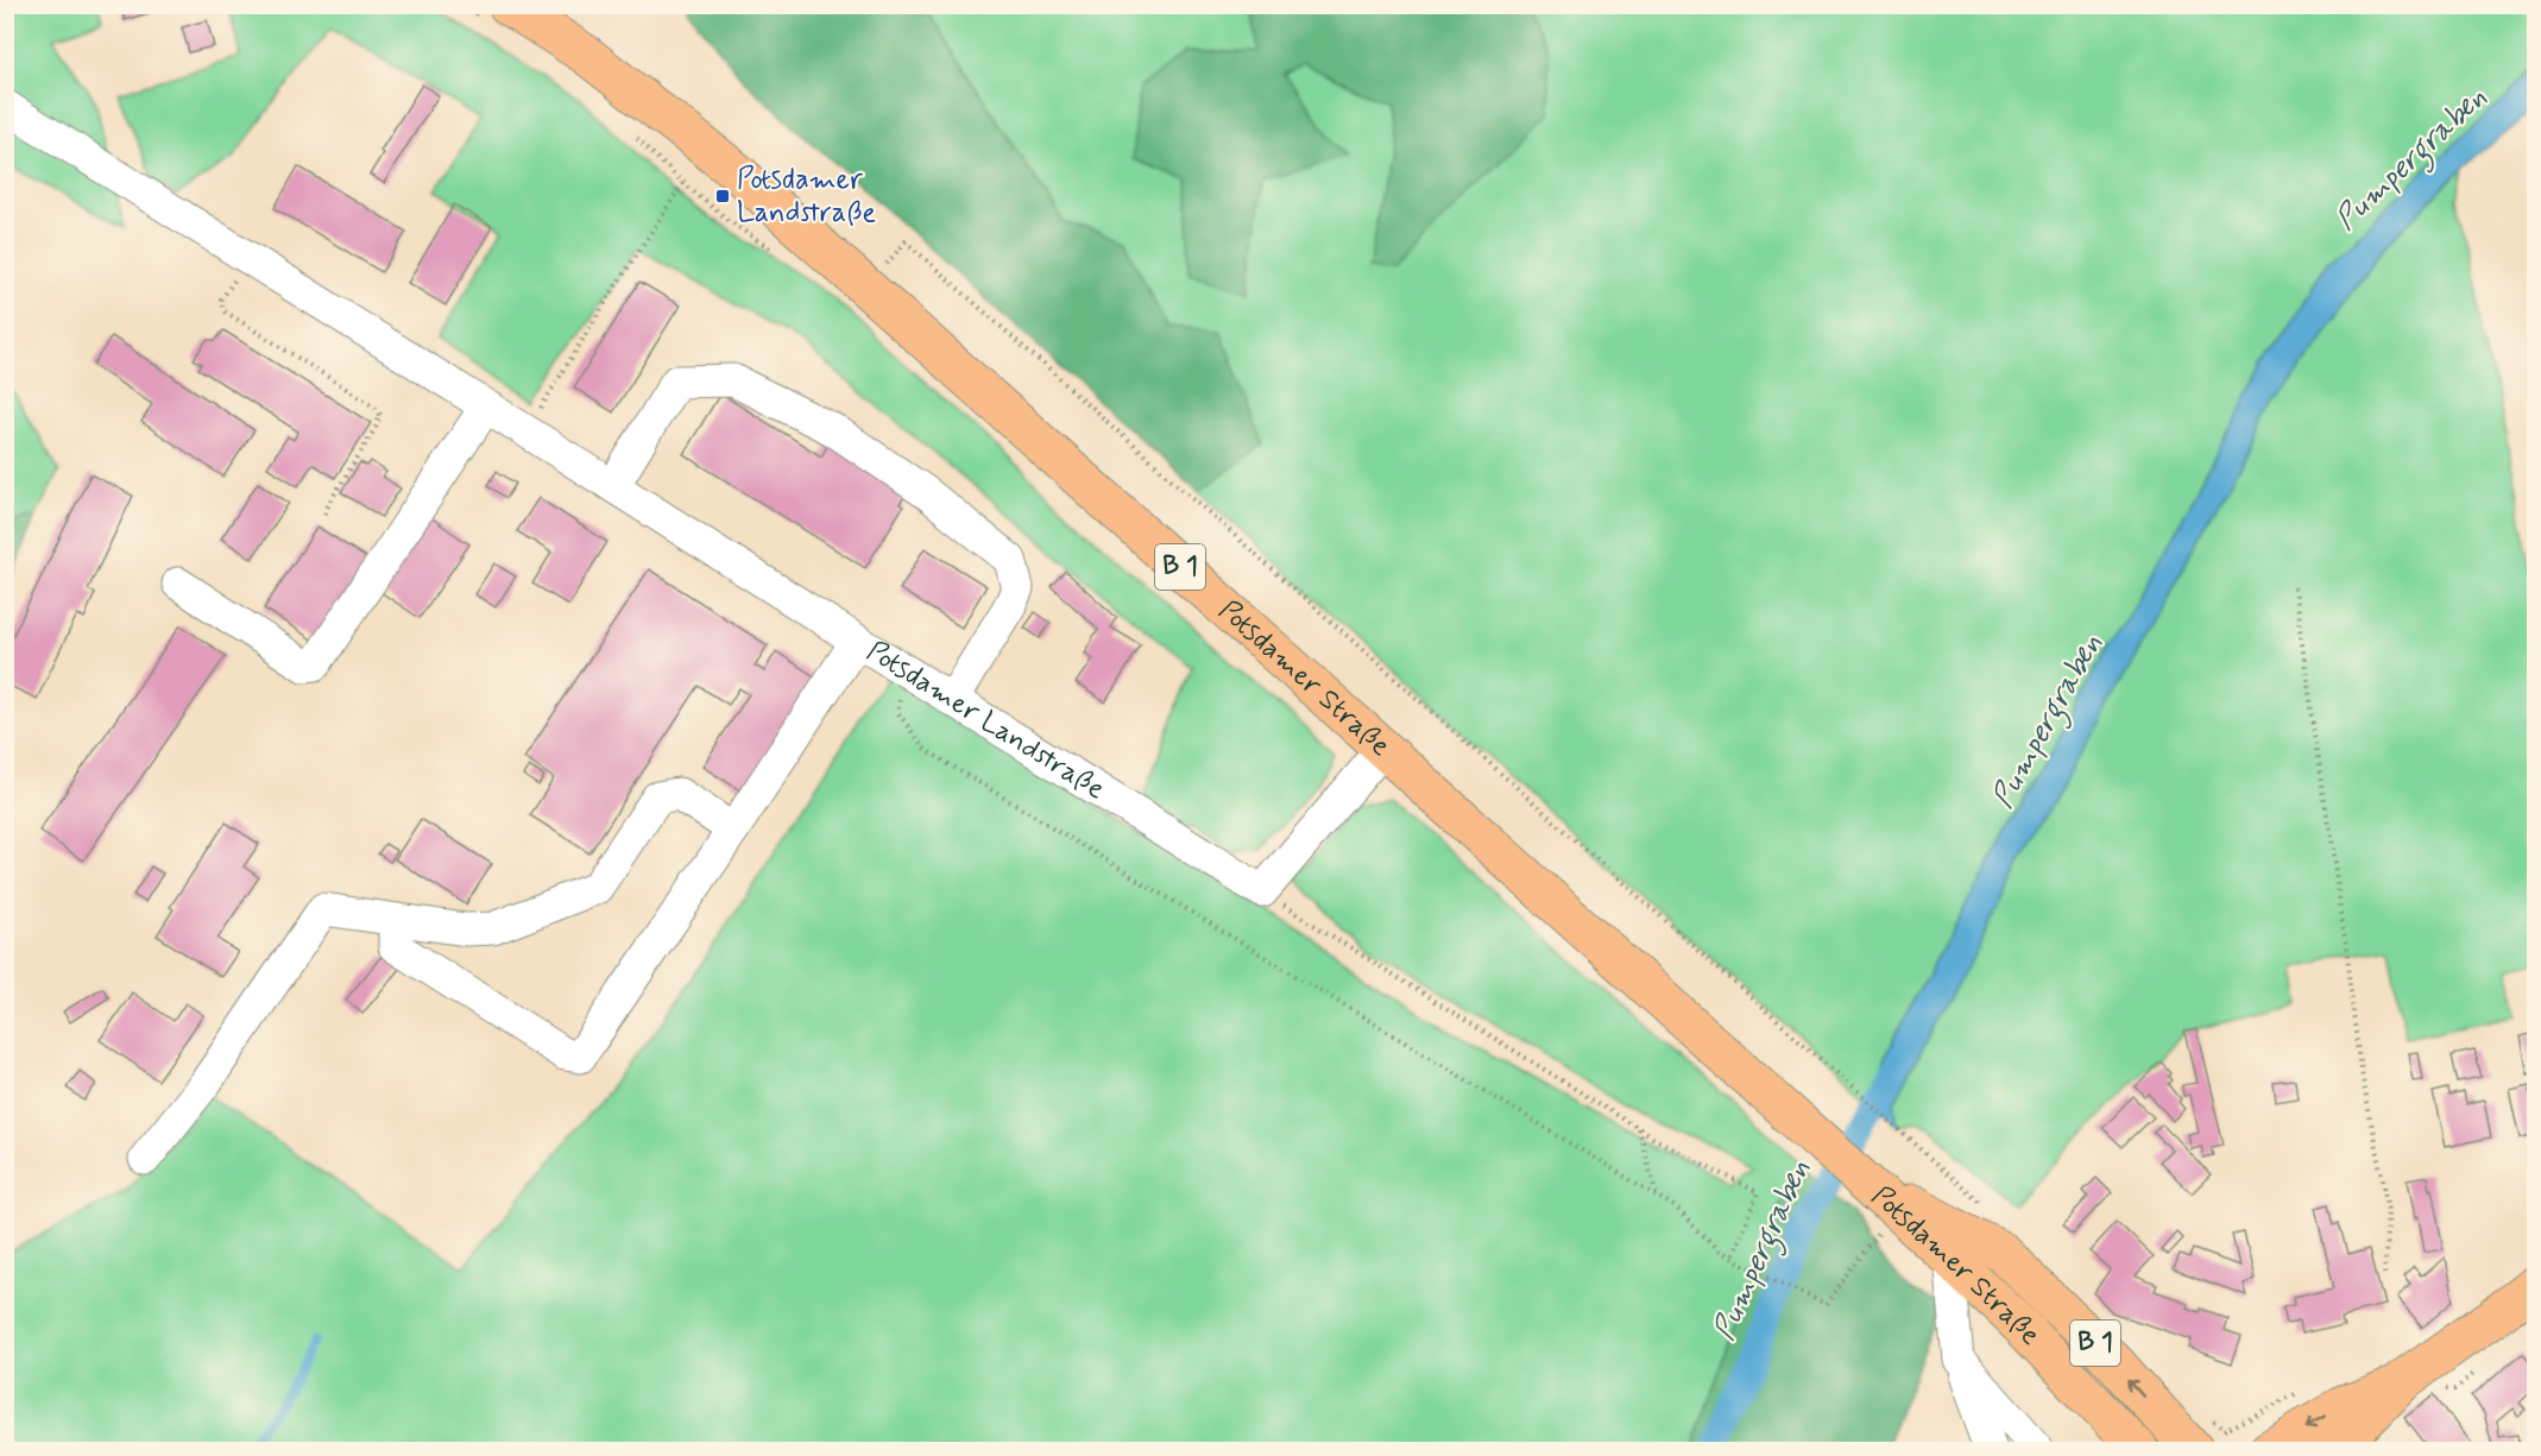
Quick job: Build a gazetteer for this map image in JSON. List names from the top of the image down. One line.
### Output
{"streets":{"main road":["B 1","Potsdamer Straße"],"street":["Potsdamer Landstraße"]},"water":["Pumpergraben"],"places":{"transit":["Potsdamer Landstraße"]}}
